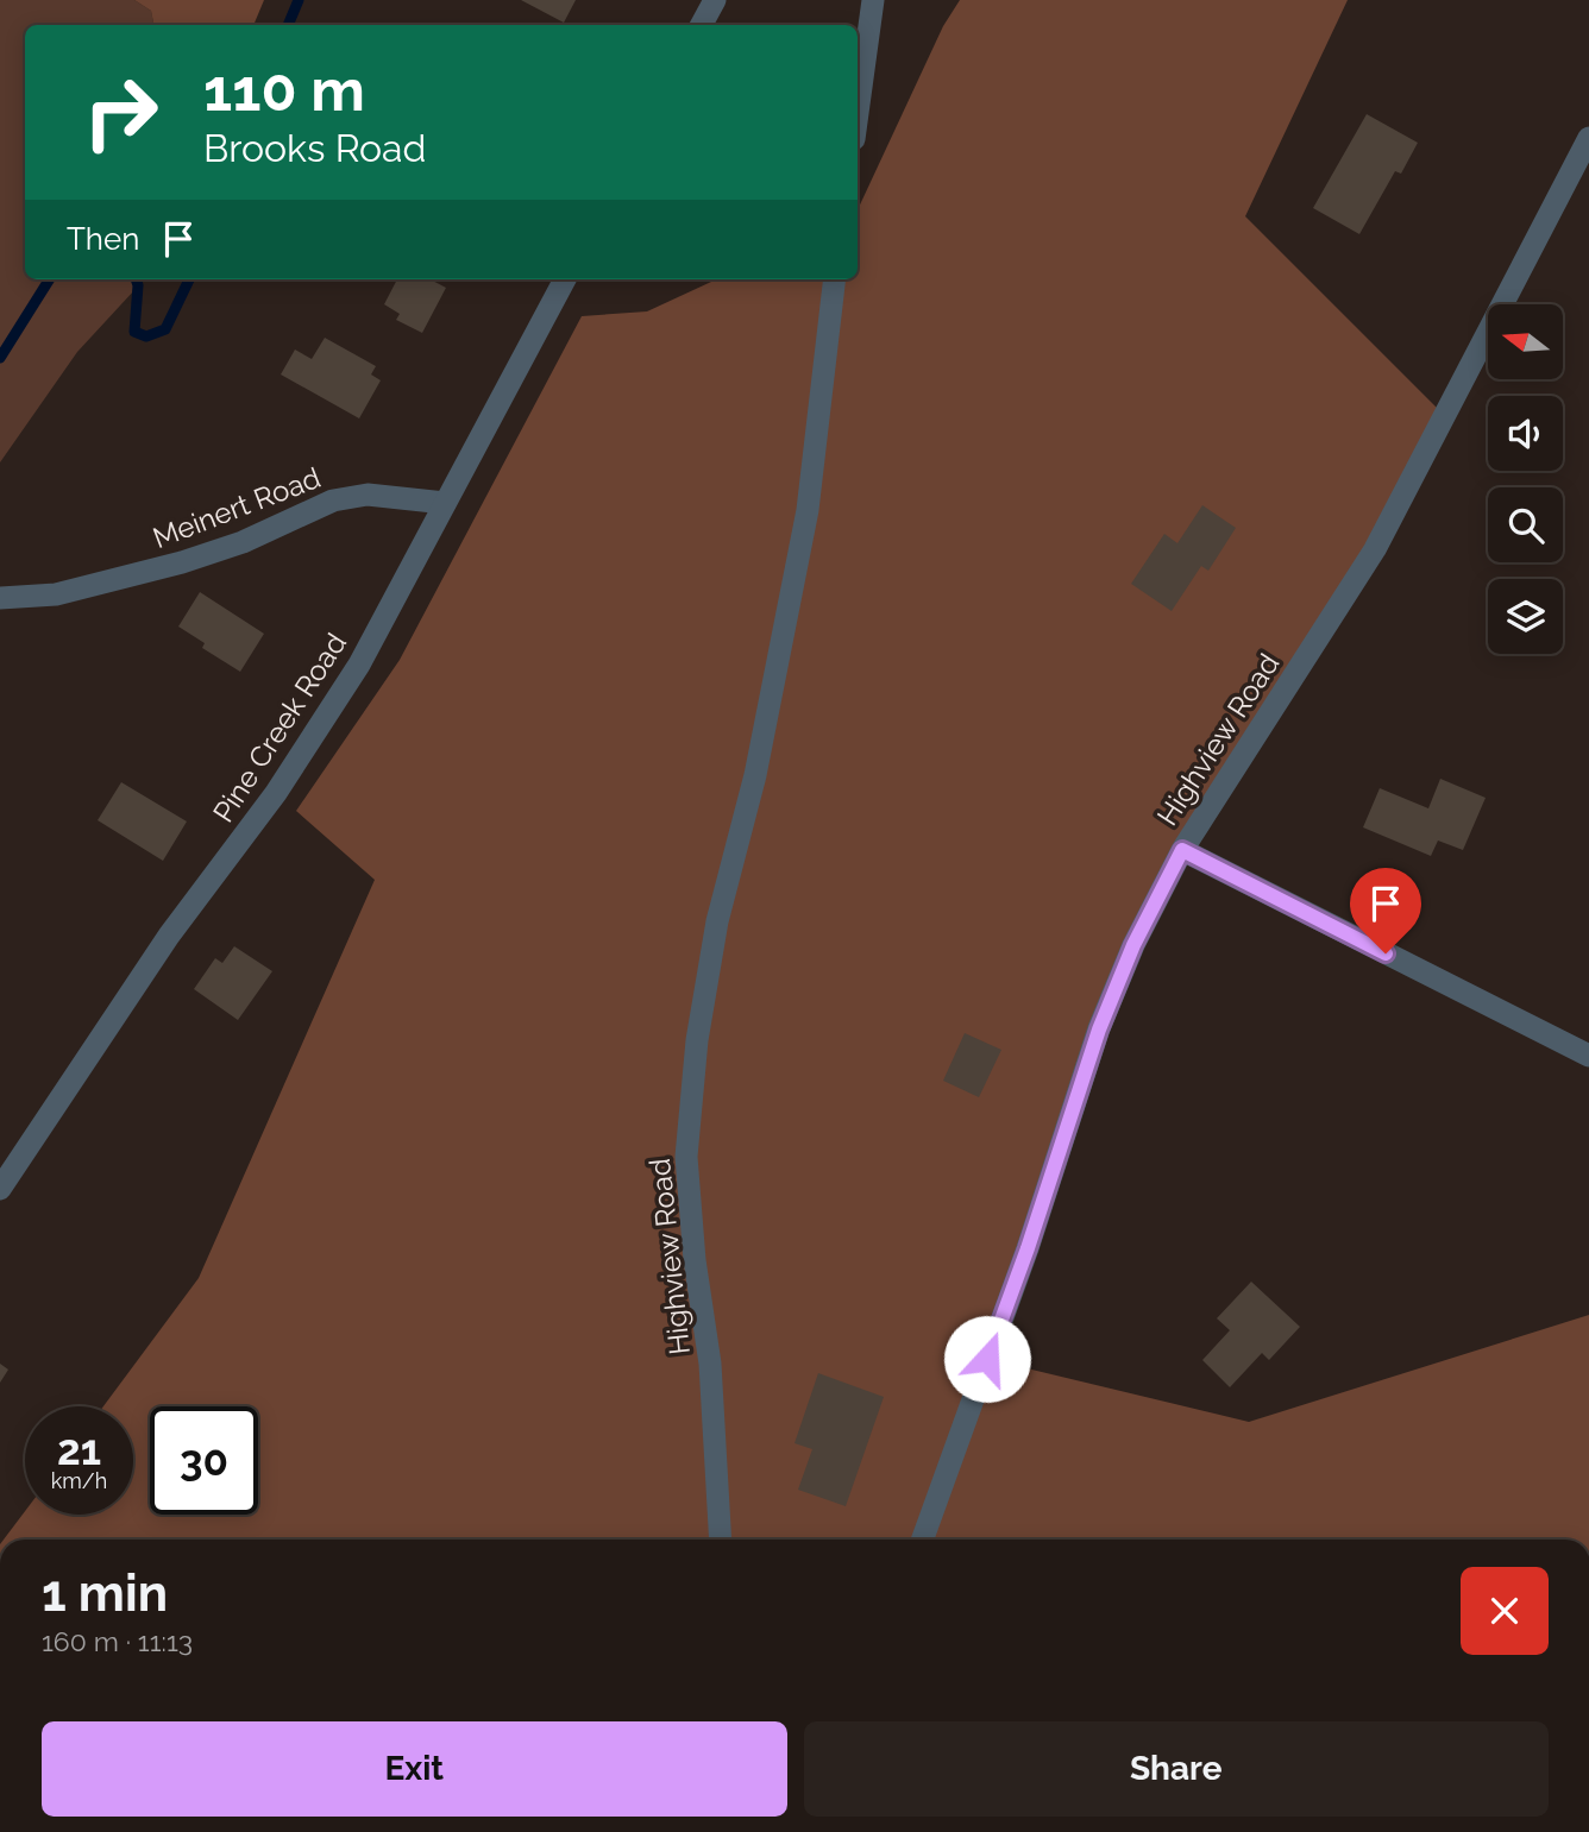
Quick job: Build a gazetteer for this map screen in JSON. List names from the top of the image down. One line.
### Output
{"streets":{"street":["Meinert Road","Pine Creek Road","Highview Road"]},"crossings":[["Meinert Road","Pine Creek Road"]],"north":"left","page":{"turn":["110 m","Brooks Road"],"then":"Then","speed":"21 km/h","limit":"30","heading":["1 min","160 m · 11:13"],"buttons":["Exit","Share"]}}
